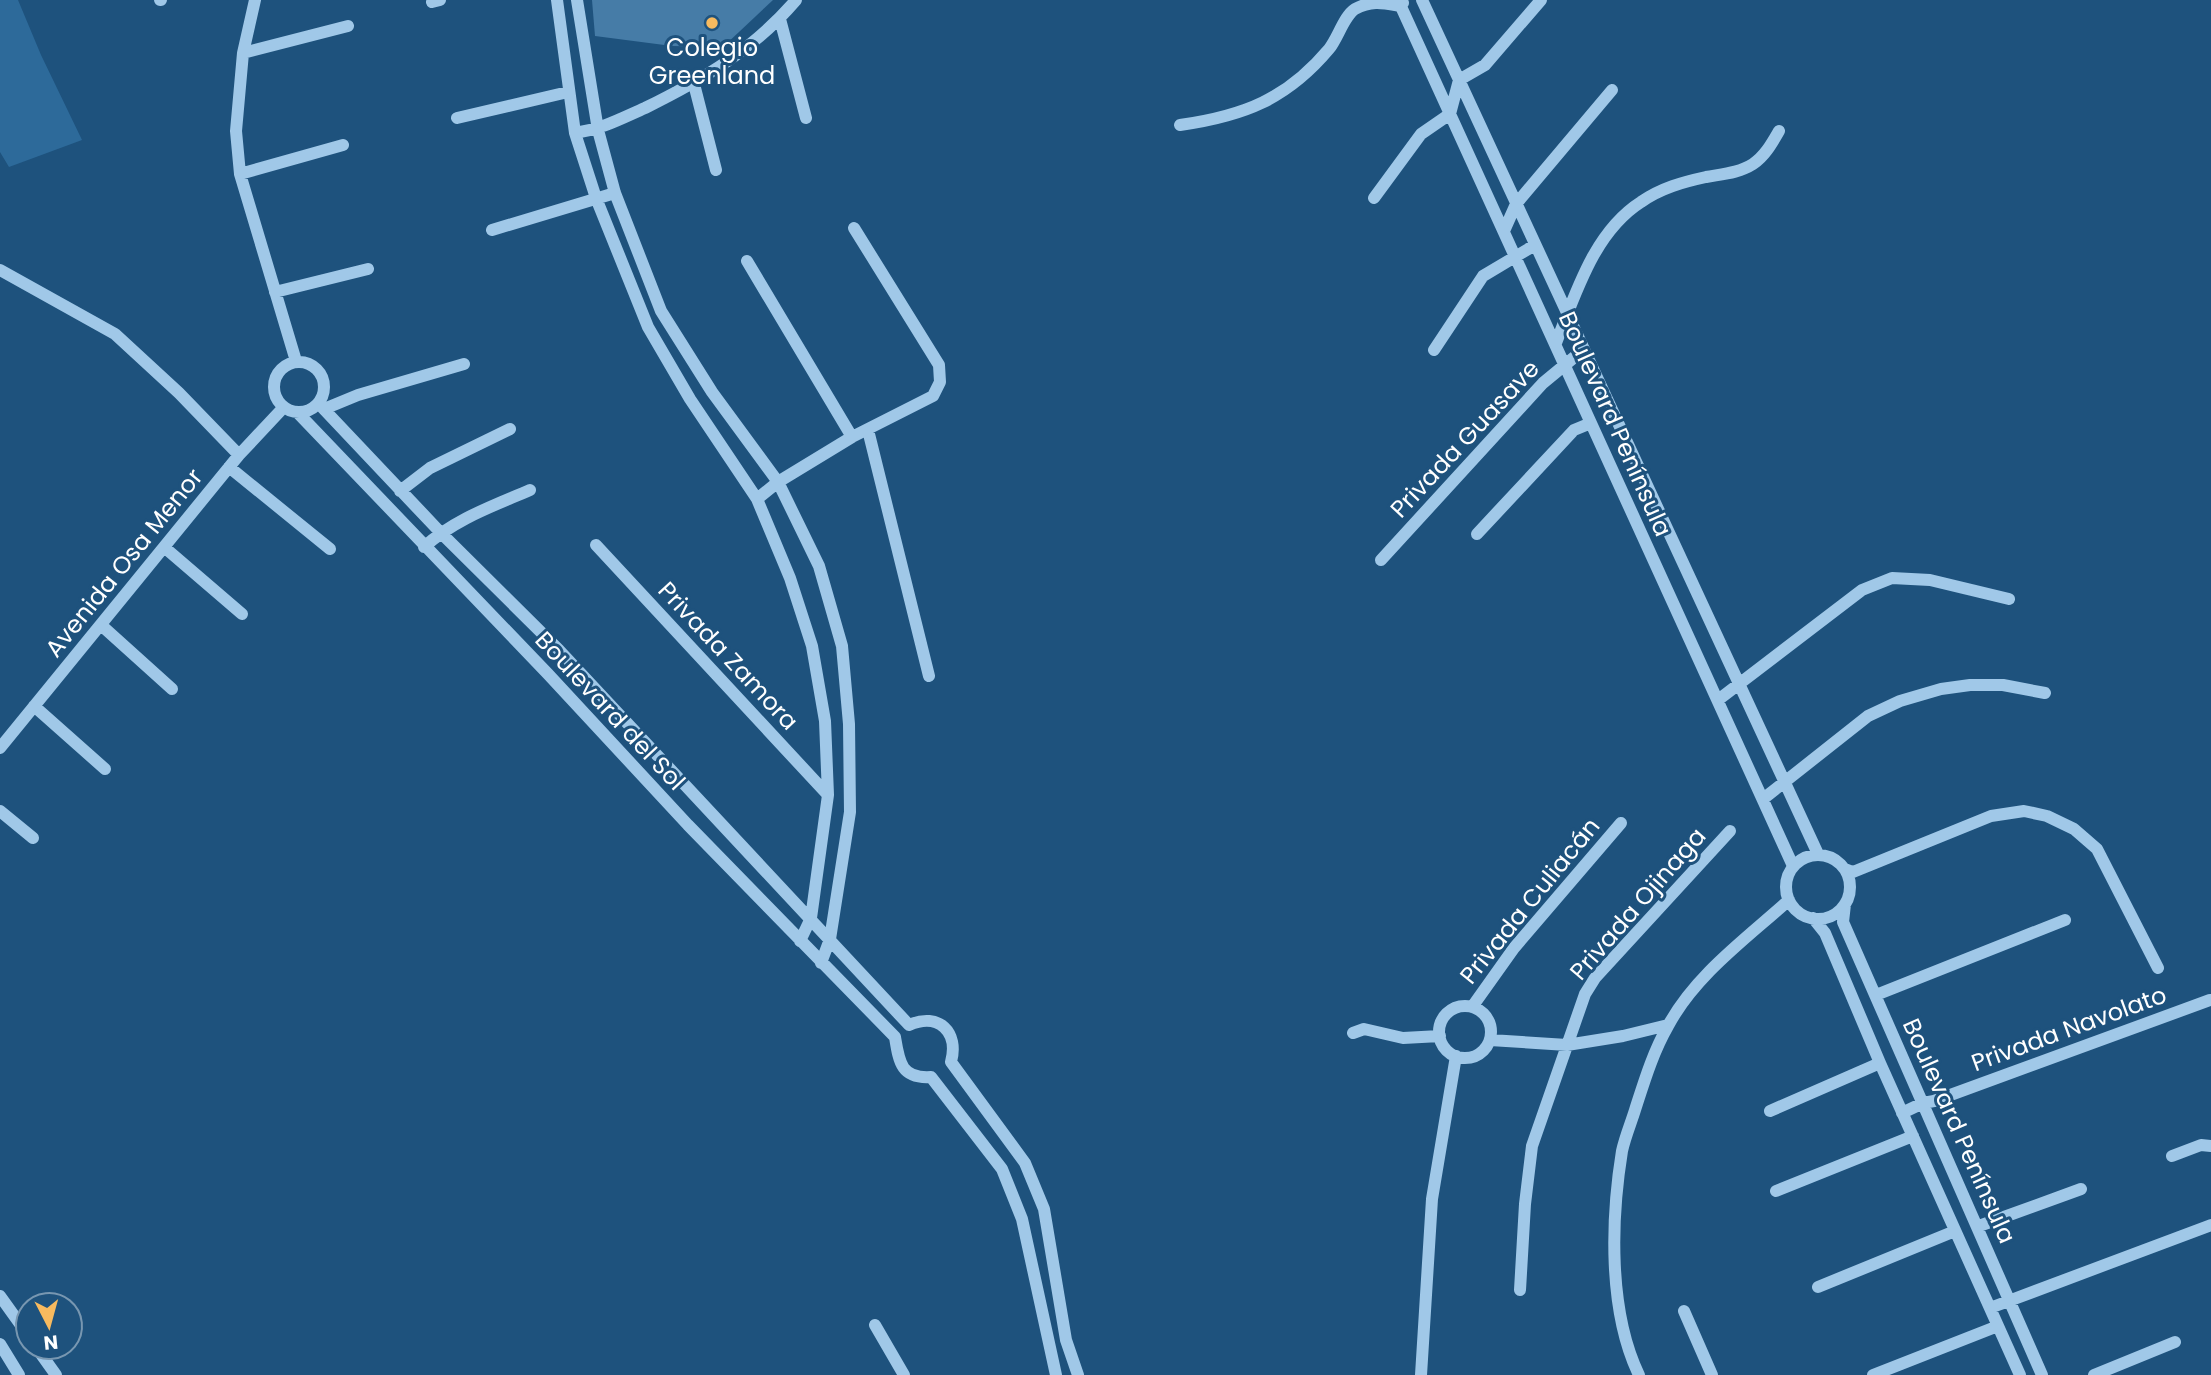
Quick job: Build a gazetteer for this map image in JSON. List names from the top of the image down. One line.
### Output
{"streets":{"street":["Boulevard Península","Privada Guasave","Avenida Osa Menor","Privada Zamora","Boulevard del Sol","Privada Culiacán","Privada Ojinaga","Privada Navolato"]},"crossings":[["Boulevard Península","Privada Guasave"],["Boulevard Península","Privada Navolato"],["Avenida Osa Menor","Boulevard del Sol"]],"places":["Colegio Greenland"],"north":"bottom"}
